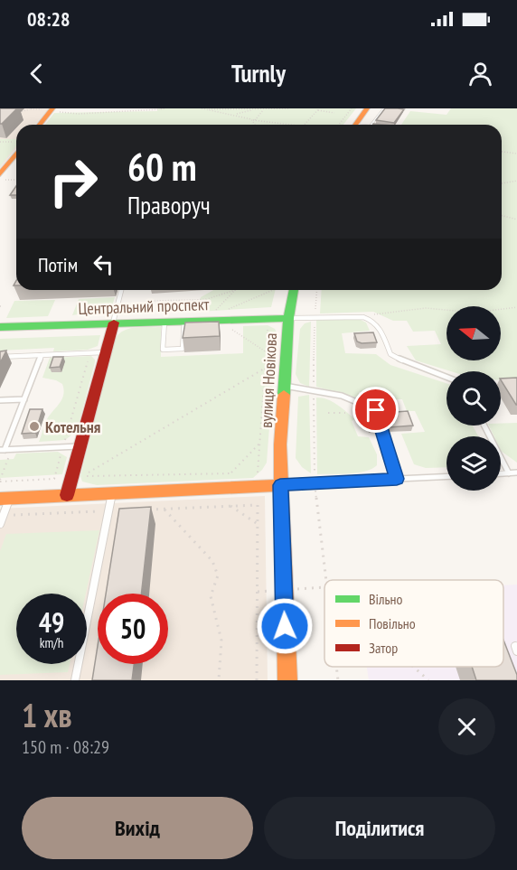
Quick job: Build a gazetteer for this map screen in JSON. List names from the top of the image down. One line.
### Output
{"streets":{"street":["Центральний проспект","вулиця Новікова"]},"crossings":[["Центральний проспект","вулиця Новікова"]],"places":["Котельня"],"legend":["Вільно","Повільно","Затор"],"north":"left","page":{"status":"08:28","header":"Turnly","turn":["60 m","Праворуч"],"then":"Потім","speed":"49 km/h","limit":"50","heading":["1 хв","150 m · 08:29"],"buttons":["Вихід","Поділитися"]}}
